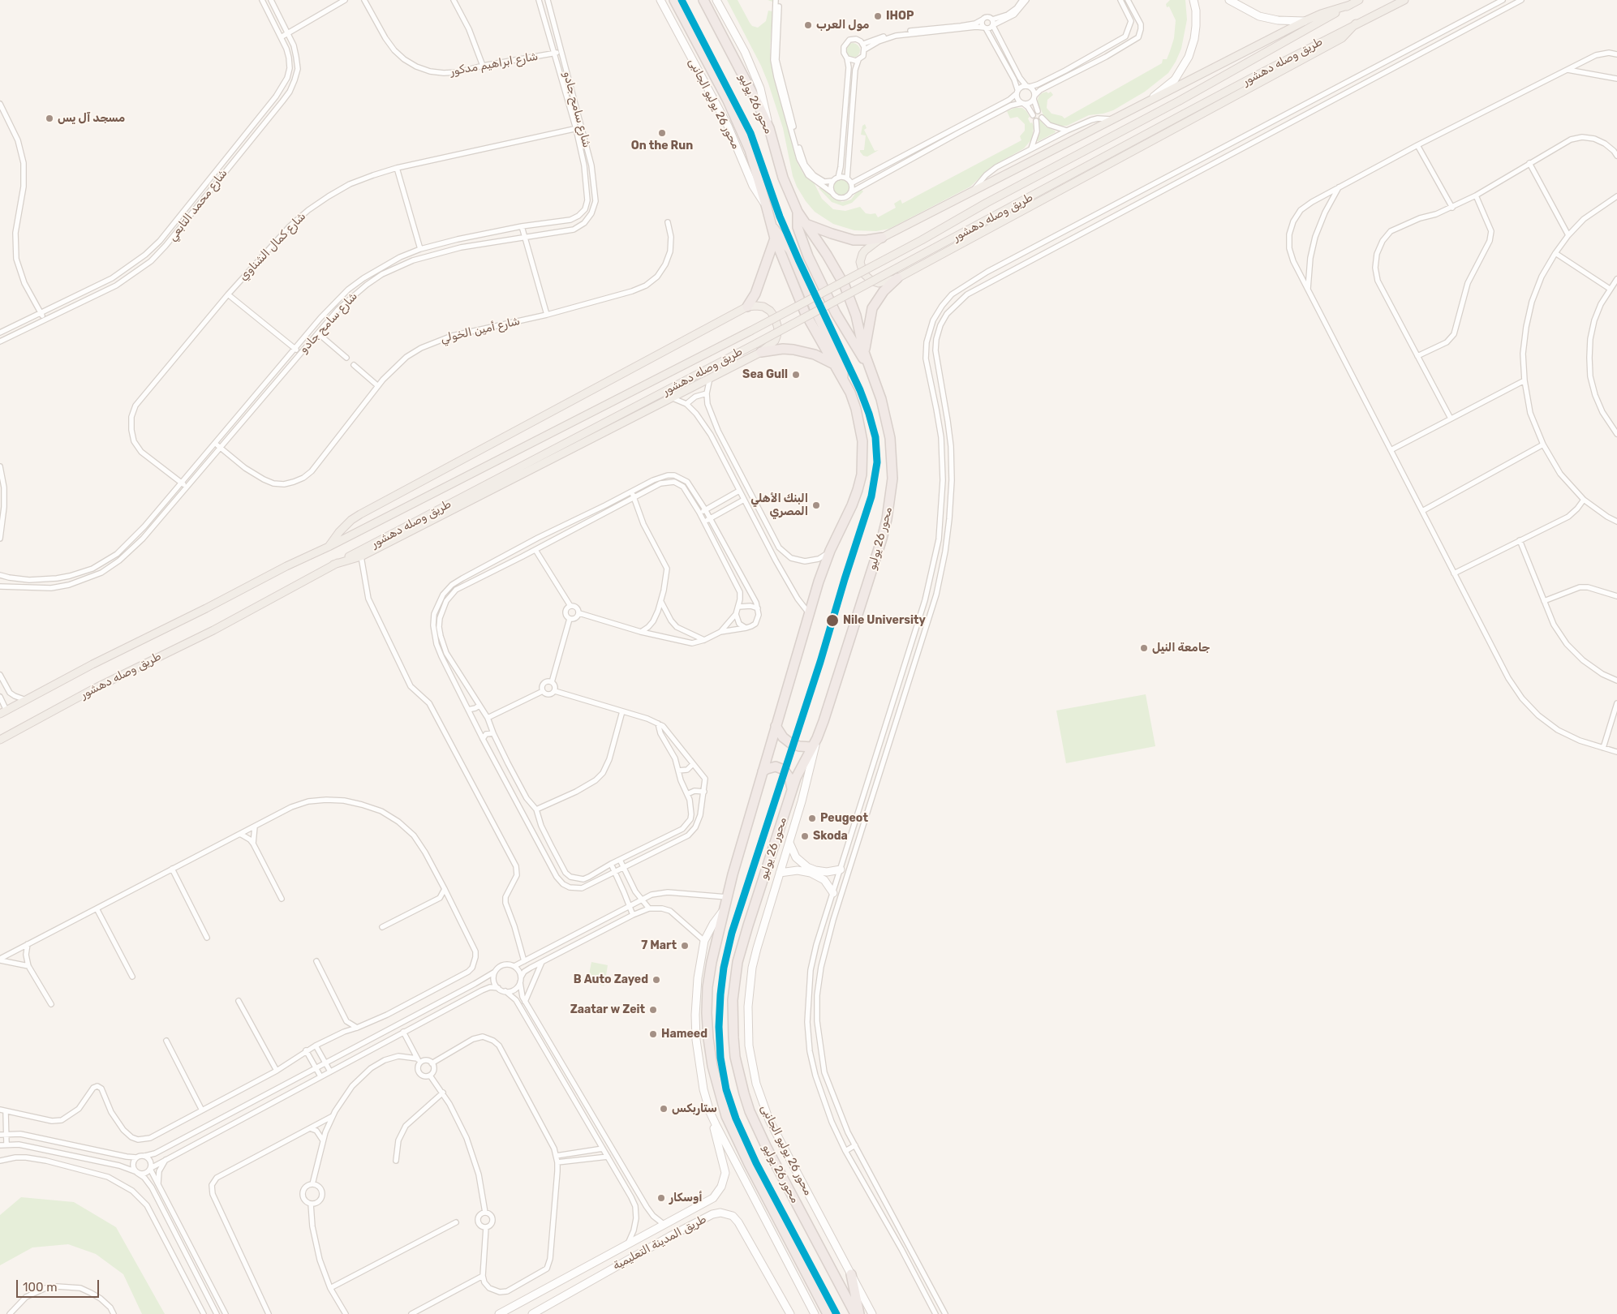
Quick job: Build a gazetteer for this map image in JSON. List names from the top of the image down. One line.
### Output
{"streets":{"highway":["محور 26 يوليو"],"main road":["طريق وصله دهشور","محور 26 يوليو الجانبى","طريق المدينة التعليمية"],"street":["شارع ابراهيم مدكور","شارع سامح جادو","شارع محمد التابعي","شارع كمال الشناوي","شارع أمين الخولي"]},"crossings":[["شارع ابراهيم مدكور","شارع سامح جادو"],["محور 26 يوليو الجانبى","محور 26 يوليو"],["شارع سامح جادو","شارع كمال الشناوي"],["شارع سامح جادو","شارع أمين الخولي"]],"places":["IHOP","مول العرب","مسجد آل يس","On the Run","Sea Gull","البنك الأهلي المصري","Nile University","جامعة النيل","Peugeot","Skoda","7 Mart","B Auto Zayed","Zaatar w Zeit","Hameed","ستاربكس","أوسكار"],"scale_bar":"100 m"}
